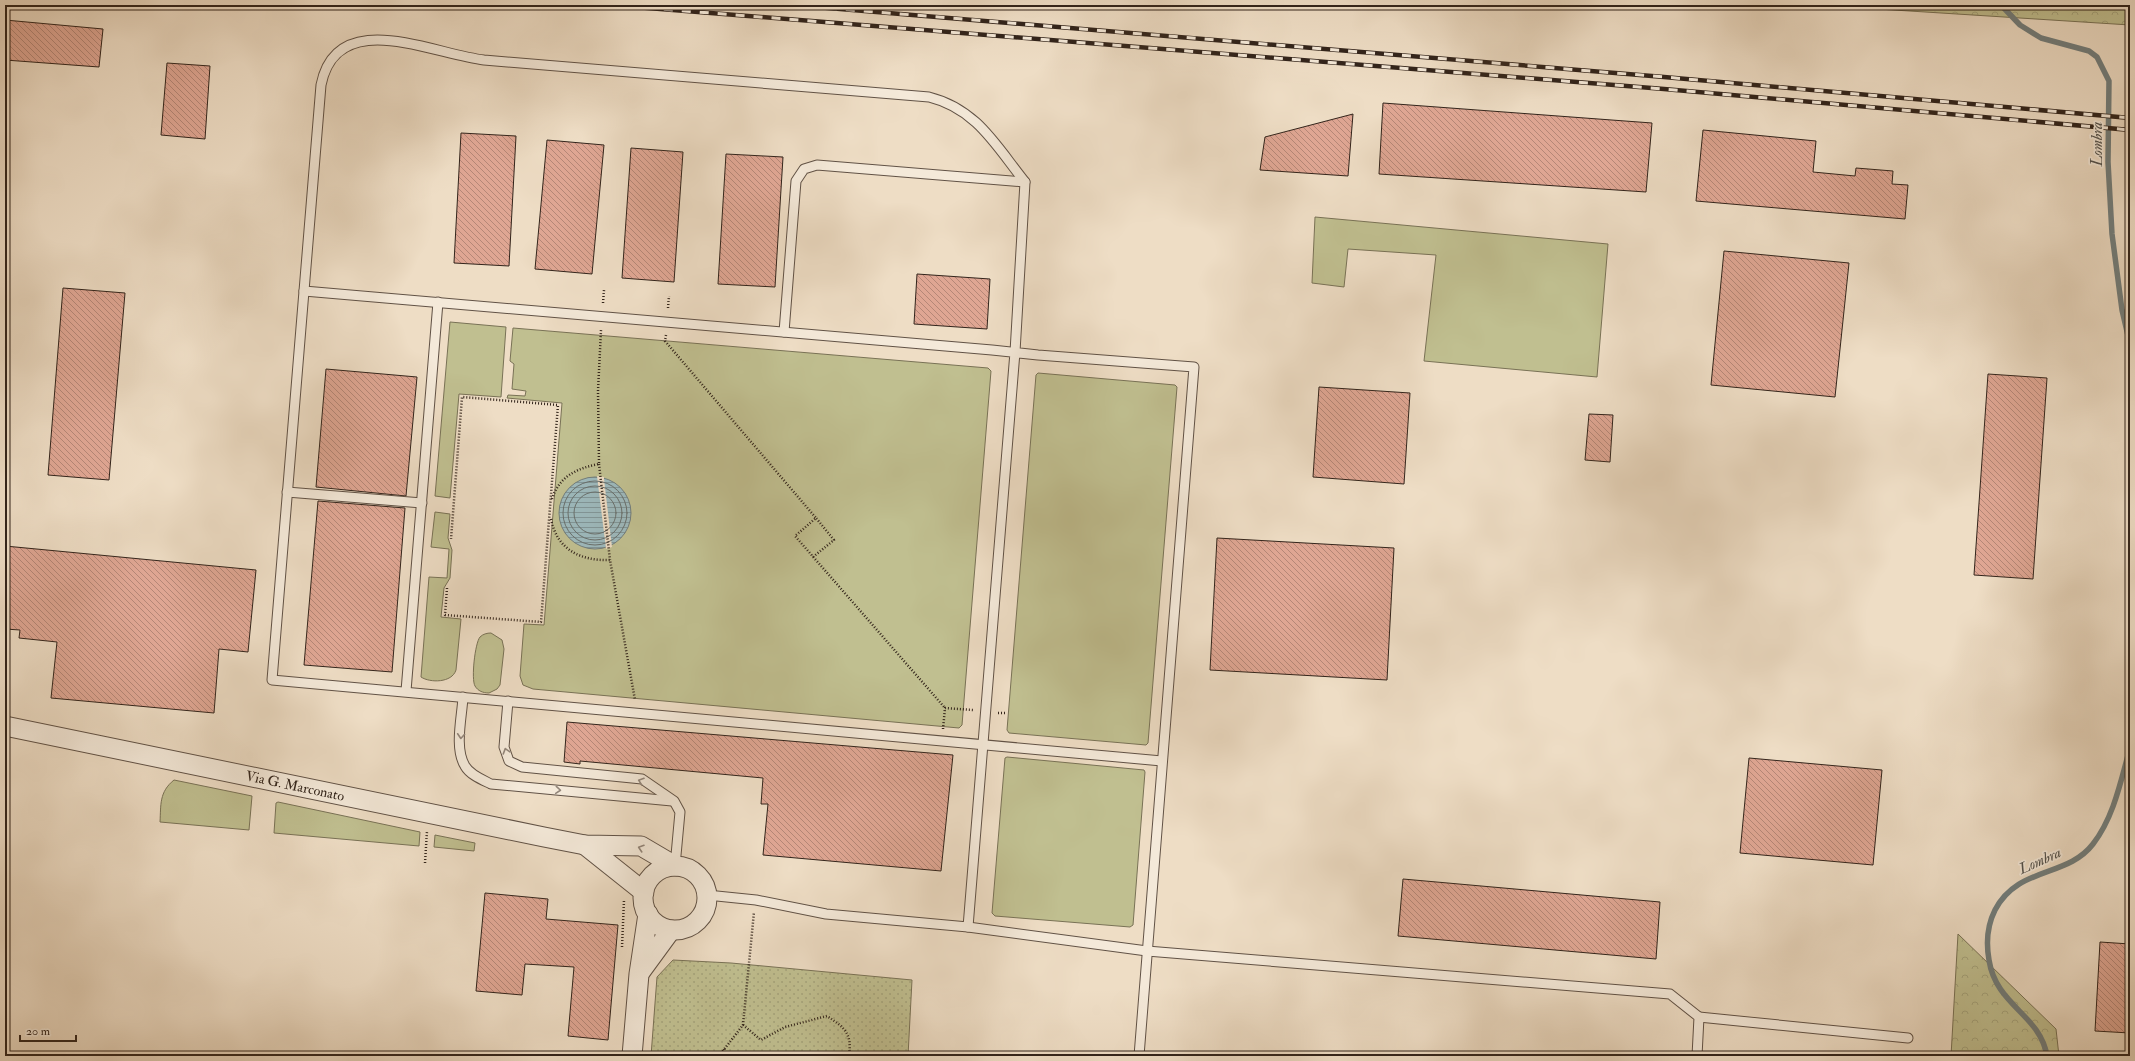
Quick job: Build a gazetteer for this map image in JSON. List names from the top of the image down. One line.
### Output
{"streets":{"street":["Via G. Marconato"]},"water":["Lombra"],"scale_bar":"20 m"}
